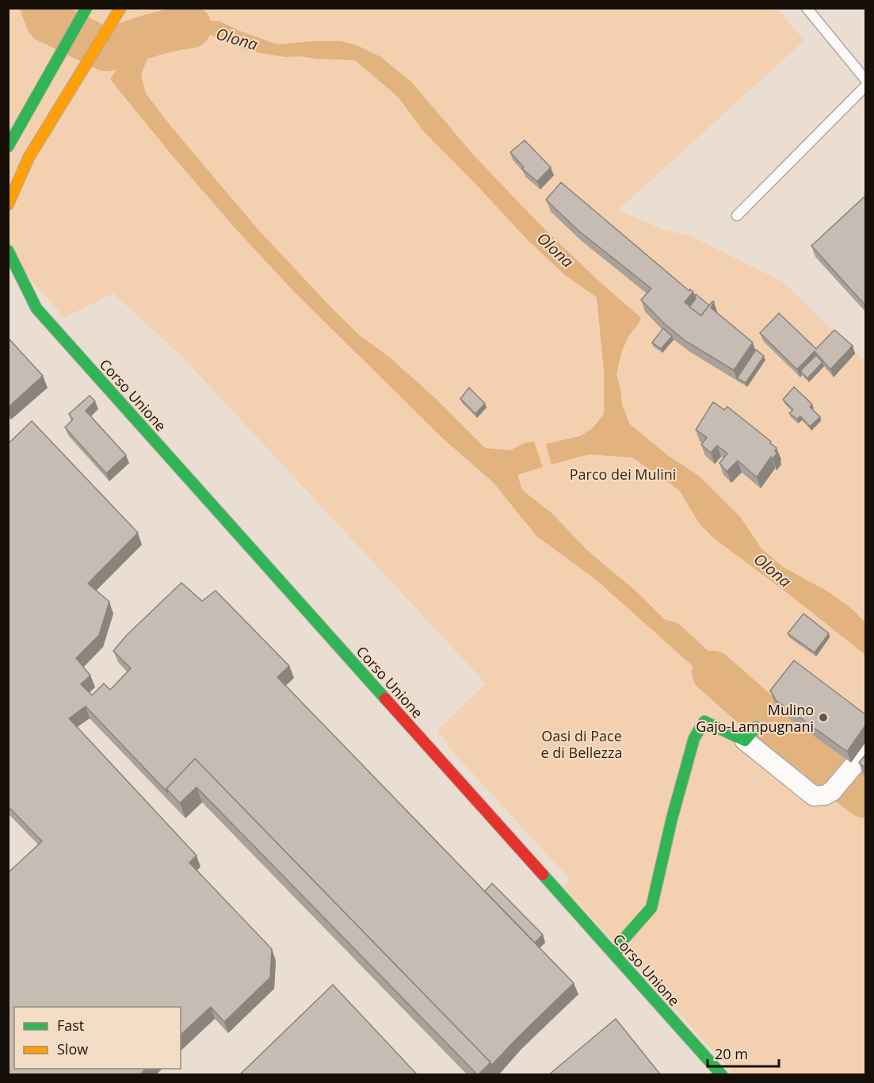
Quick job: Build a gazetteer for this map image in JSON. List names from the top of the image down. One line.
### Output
{"streets":{"street":["Corso Unione"]},"water":["Olona"],"parks":["Parco dei Mulini","Oasi di Pace e di Bellezza"],"places":["Mulino Gajo-Lampugnani"],"legend":["Fast","Slow"],"scale_bar":"20 m"}
